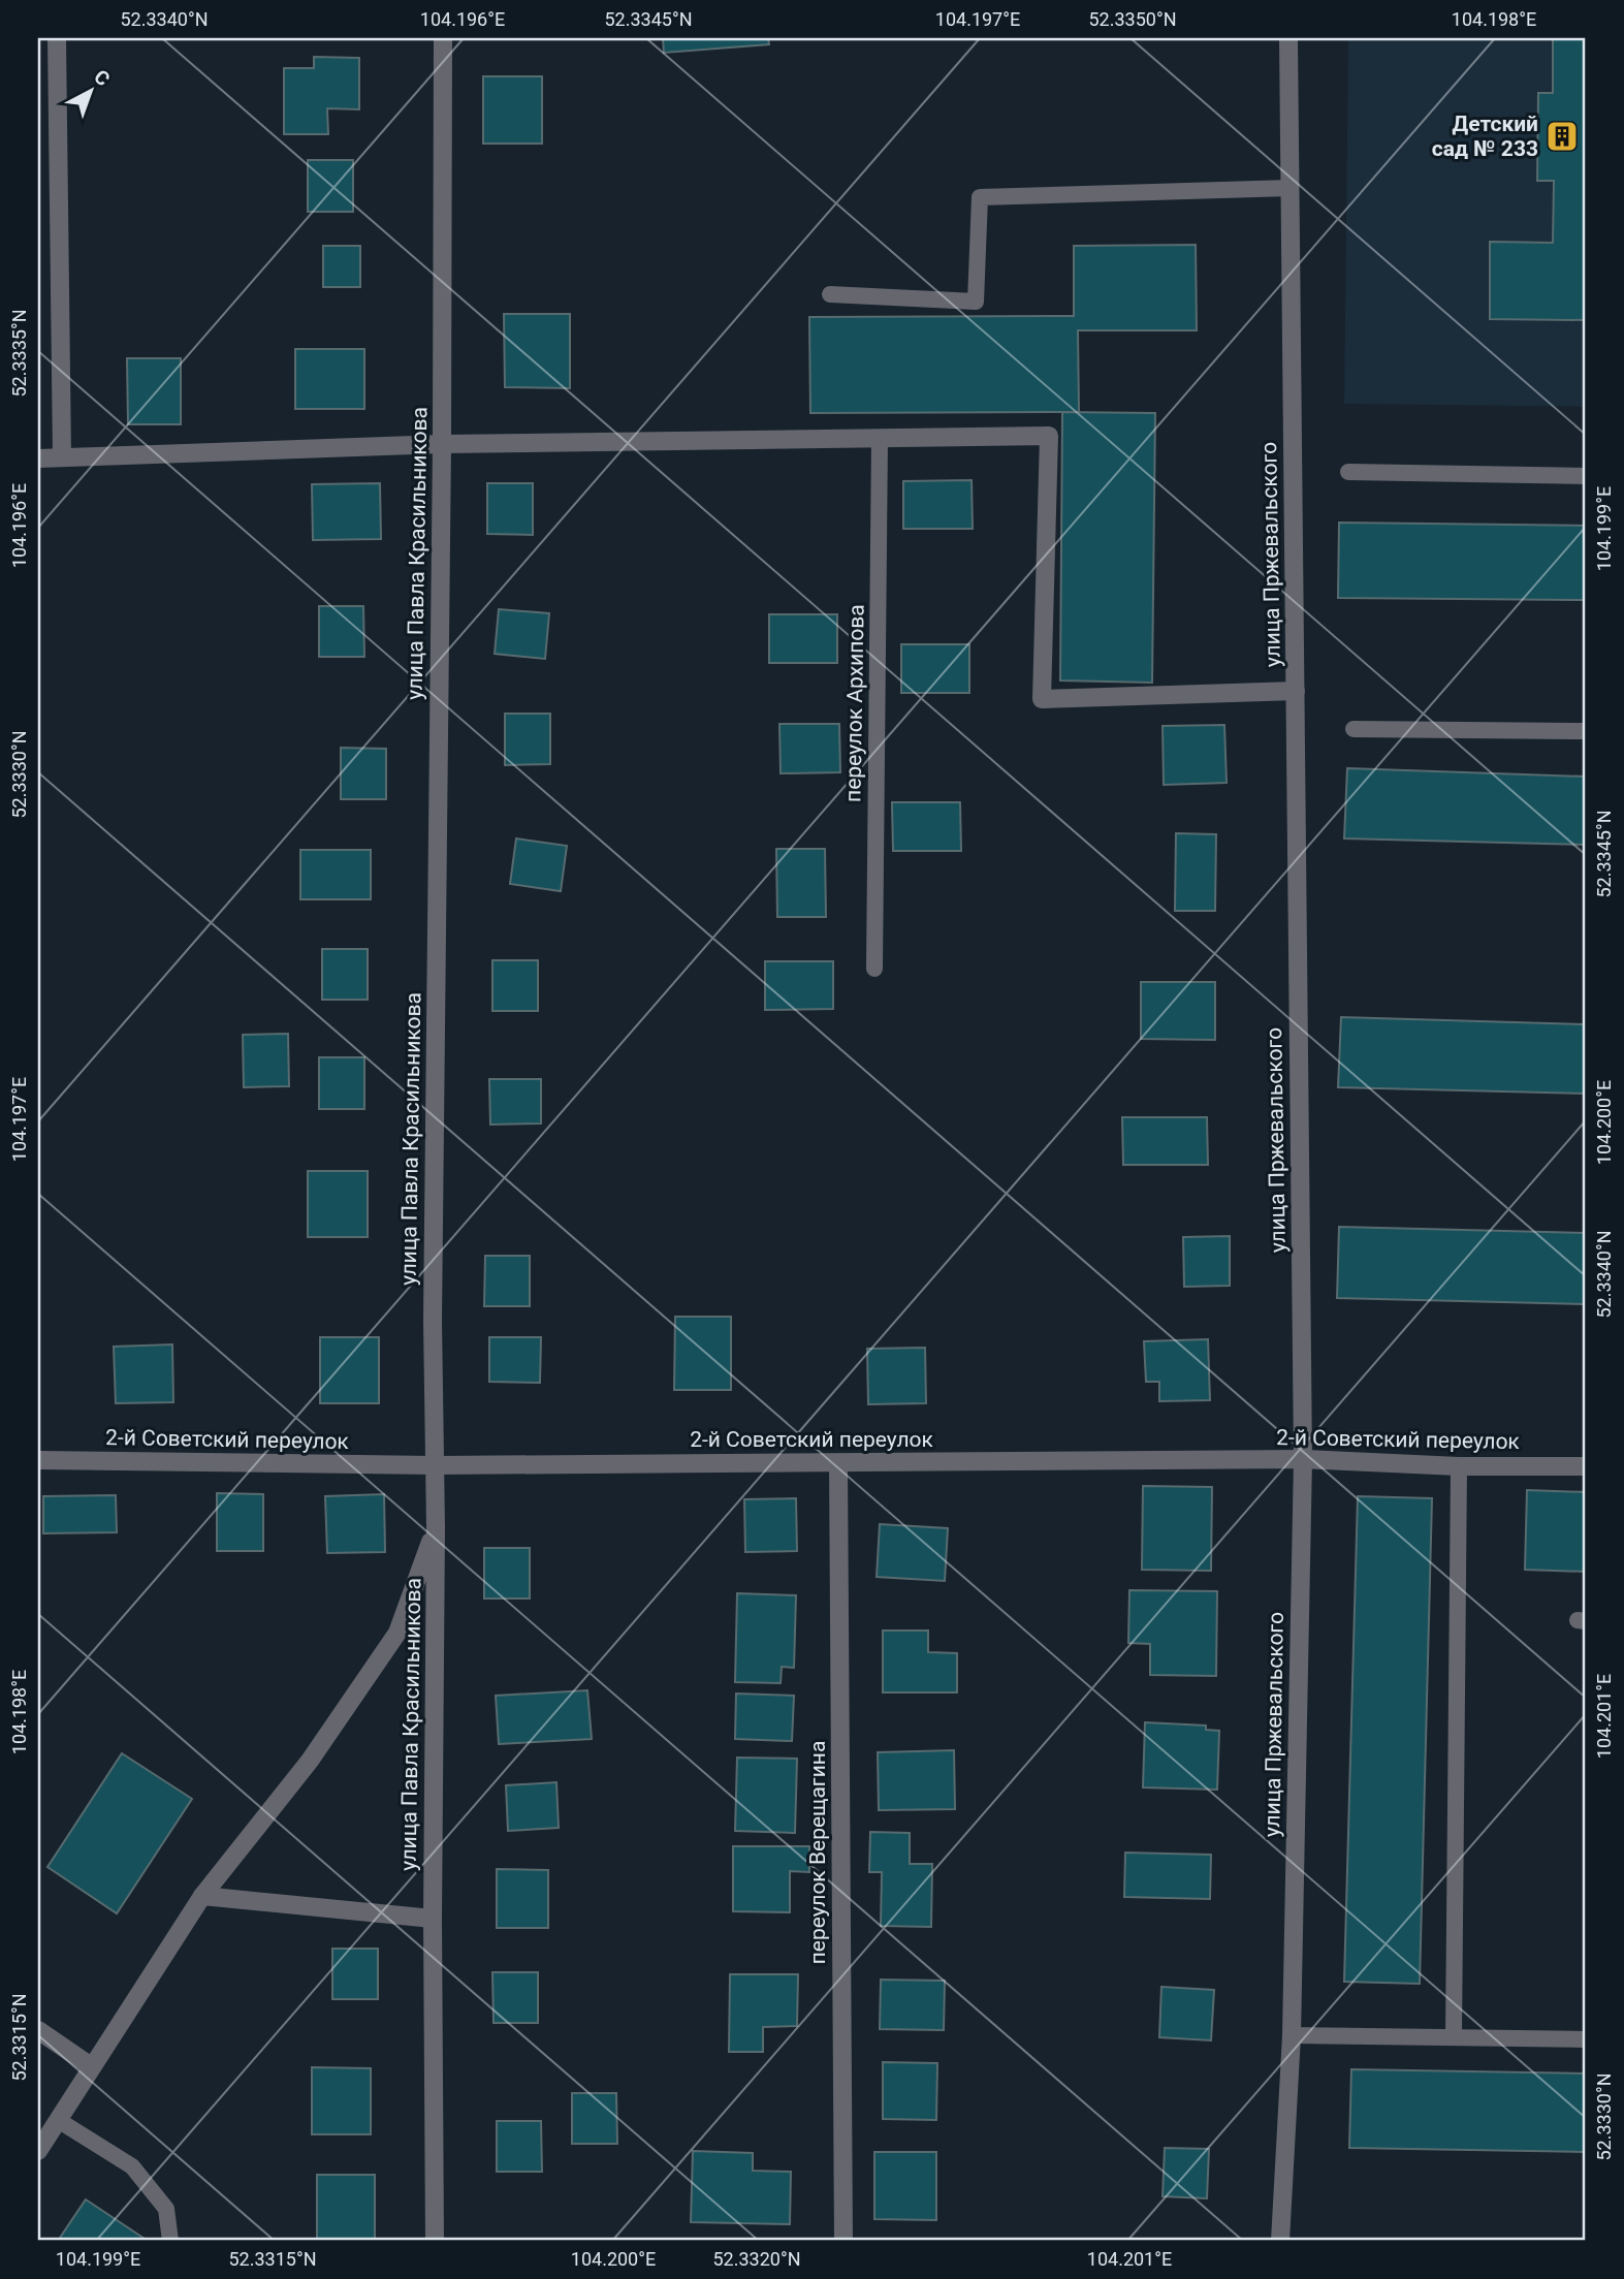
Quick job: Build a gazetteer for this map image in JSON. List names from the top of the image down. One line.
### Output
{"streets":{"street":["улица Павла Красильникова","улица Пржевальского","2-й Советский переулок","переулок Верещагина"],"lane":["переулок Архипова"]},"crossings":[["улица Павла Красильникова","2-й Советский переулок"],["улица Пржевальского","2-й Советский переулок"],["2-й Советский переулок","переулок Верещагина"]],"places":{"building":["Детский сад № 233"]},"north":"top right","coordinates":["52.3340°N","104.196°E","52.3345°N","104.197°E","52.3350°N","104.198°E","52.3335°N","104.199°E","52.3330°N","104.200°E","104.201°E","52.3315°N","52.3320°N"]}
